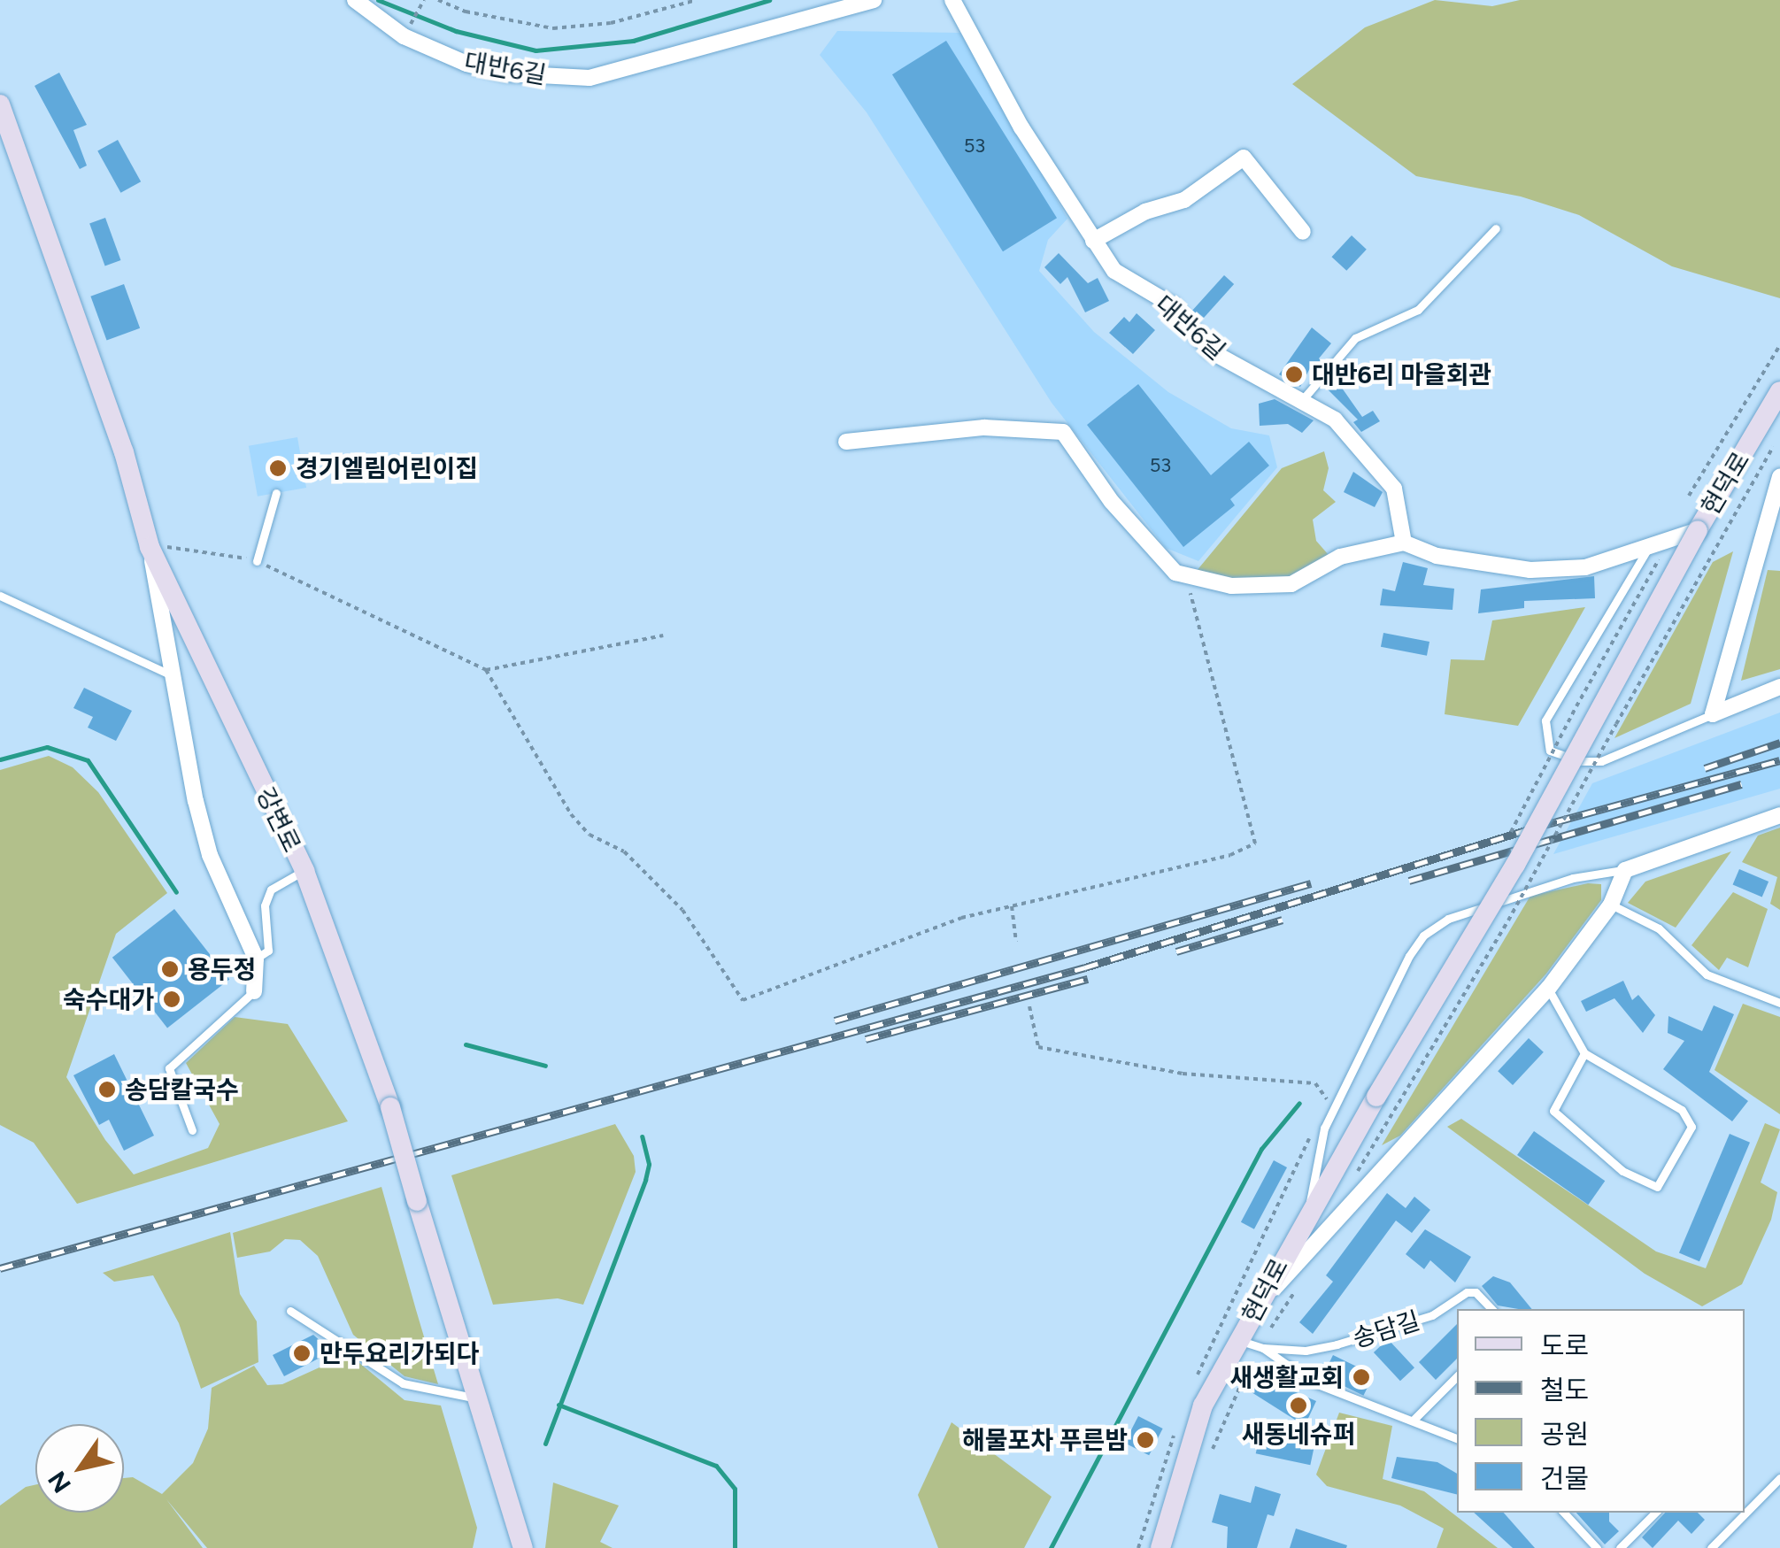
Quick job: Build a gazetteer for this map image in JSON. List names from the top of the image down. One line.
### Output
{"streets":{"street":["대반6길","현덕로","강변로"],"lane":["송담길"]},"crossings":[["현덕로","송담길"]],"places":["대반6리 마을회관","경기엘림어린이집","용두정","숙수대가","송담칼국수","만두요리가되다","새생활교회","새동네슈퍼","해물포차 푸른밤"],"house_numbers":["53","53"],"legend":["도로","철도","공원","건물"],"north":"bottom left"}
